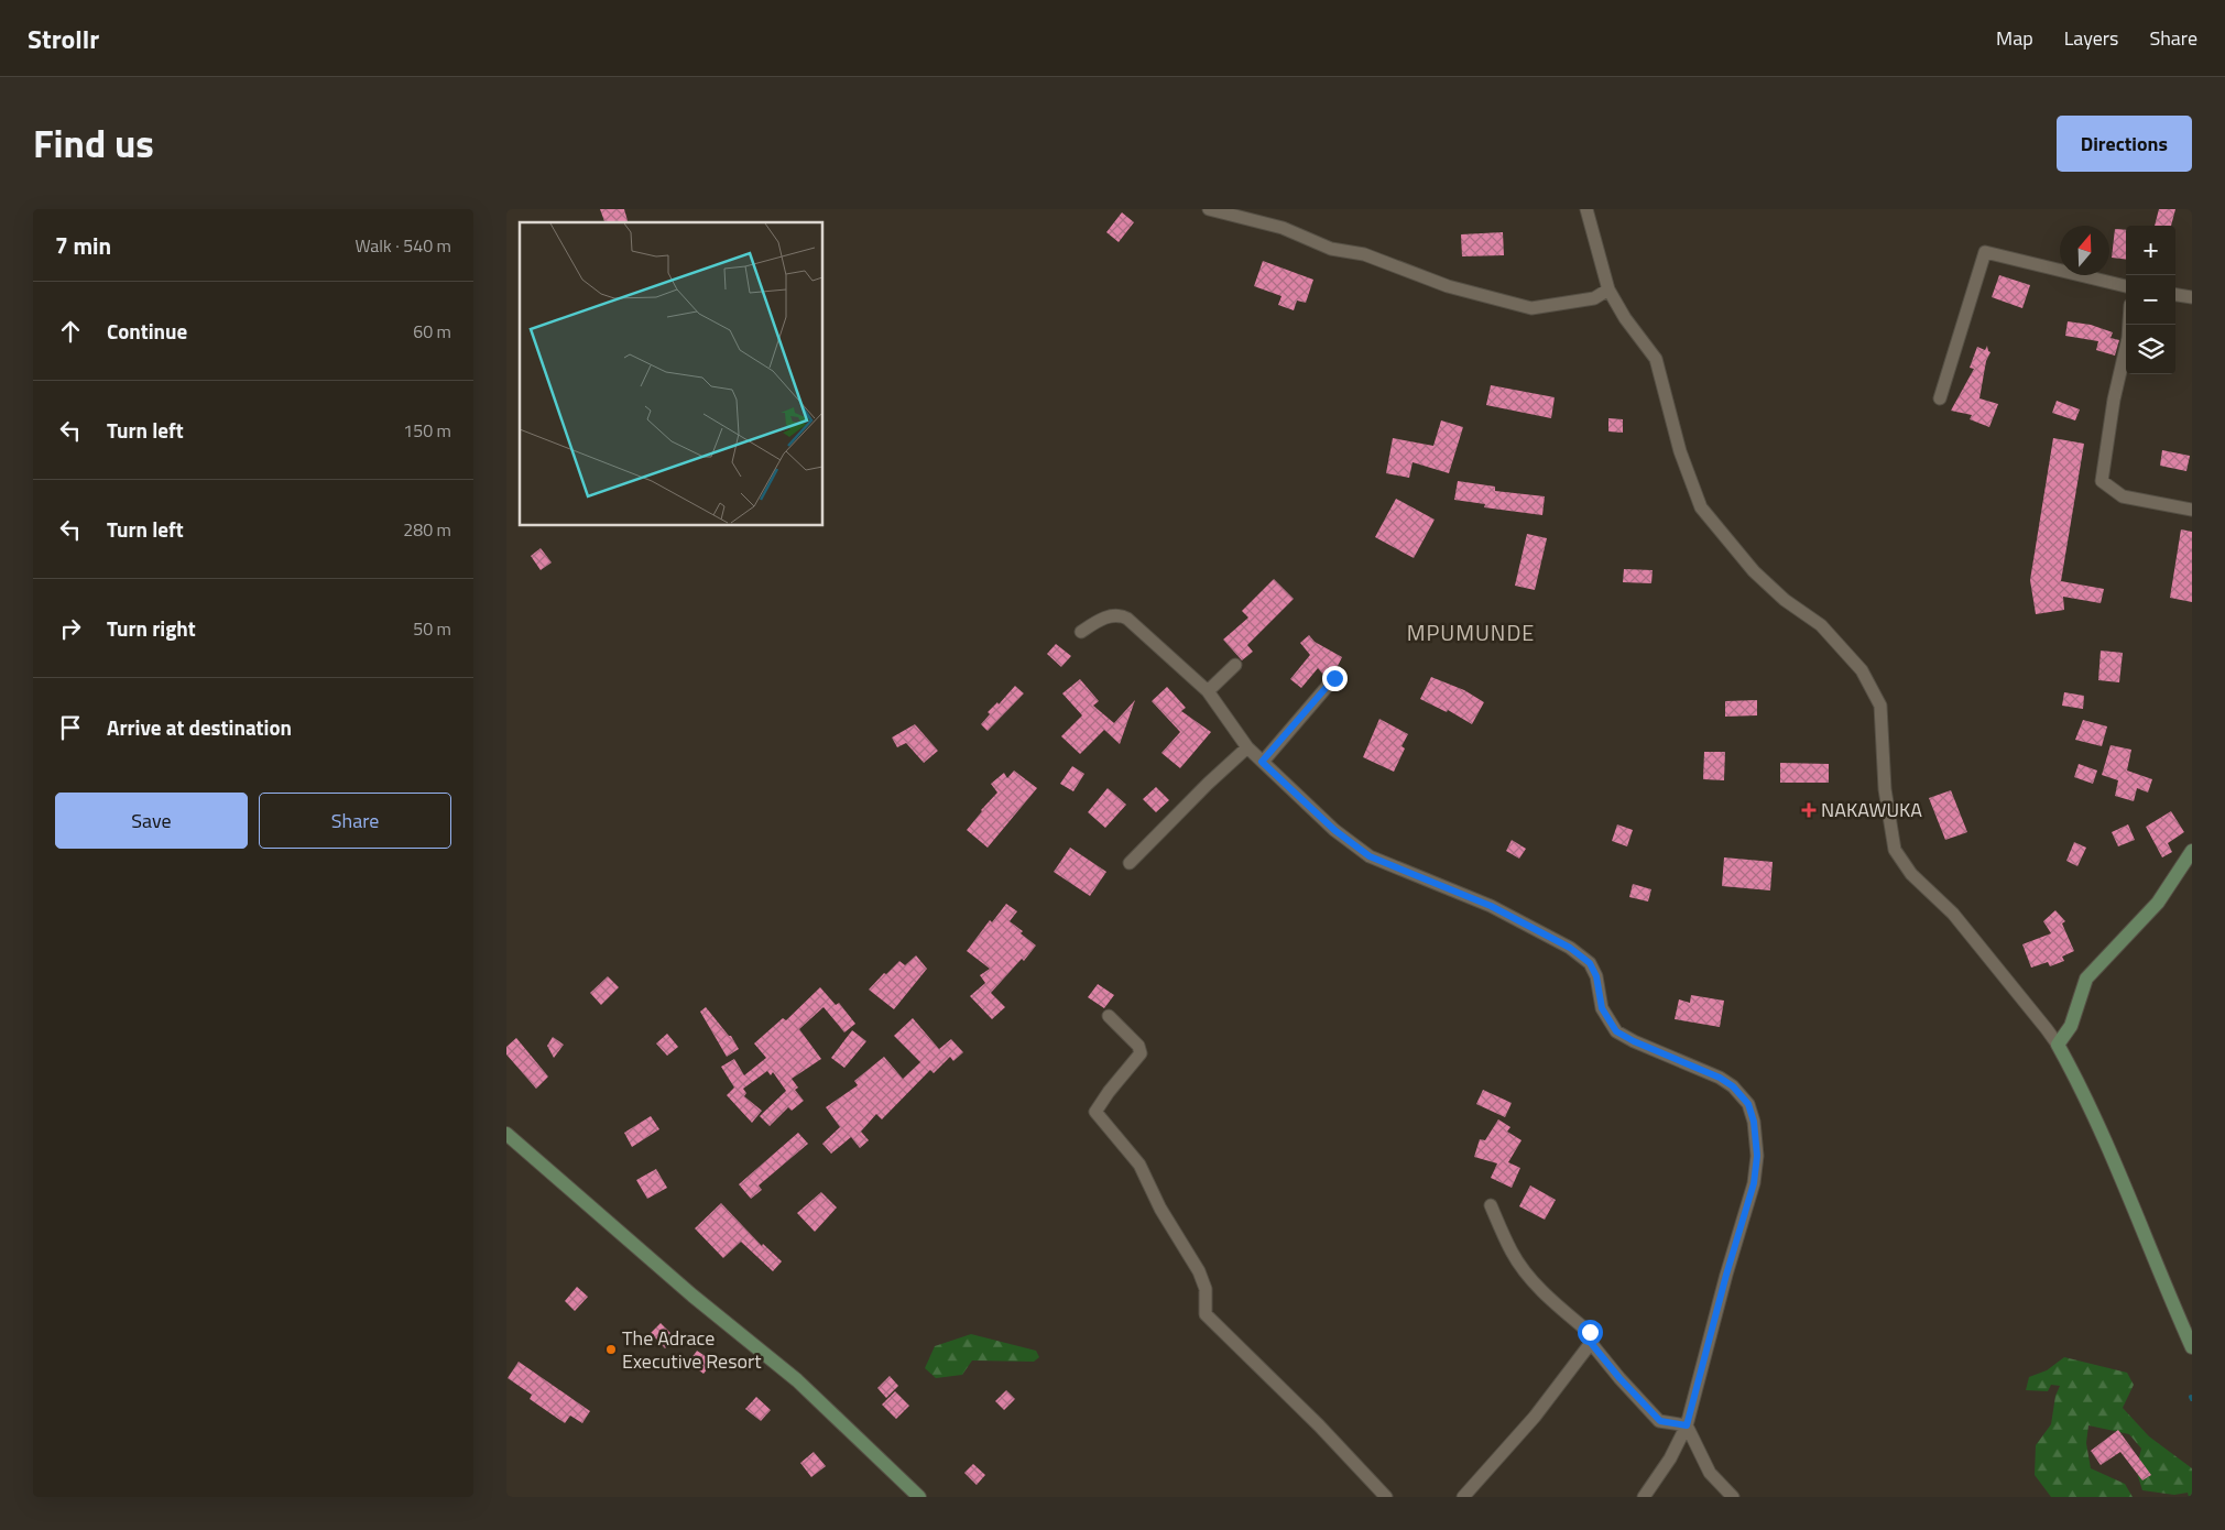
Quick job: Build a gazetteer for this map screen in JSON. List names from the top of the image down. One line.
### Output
{"districts":["MPUMUNDE"],"places":{"health":["NAKAWUKA"],"other":["The Adrace Executive Resort"]},"north":"top","page":{"header":"Strollr","nav":["Map","Layers","Share"],"title":"Find us","buttons":["Directions",["Save","Share"]],"heading":["7 min","Walk · 540 m"],"map_buttons":["+","−"],"list":[["Continue","60 m"],["Turn left","150 m"],["Turn left","280 m"],["Turn right","50 m"],"Arrive at destination"]}}
